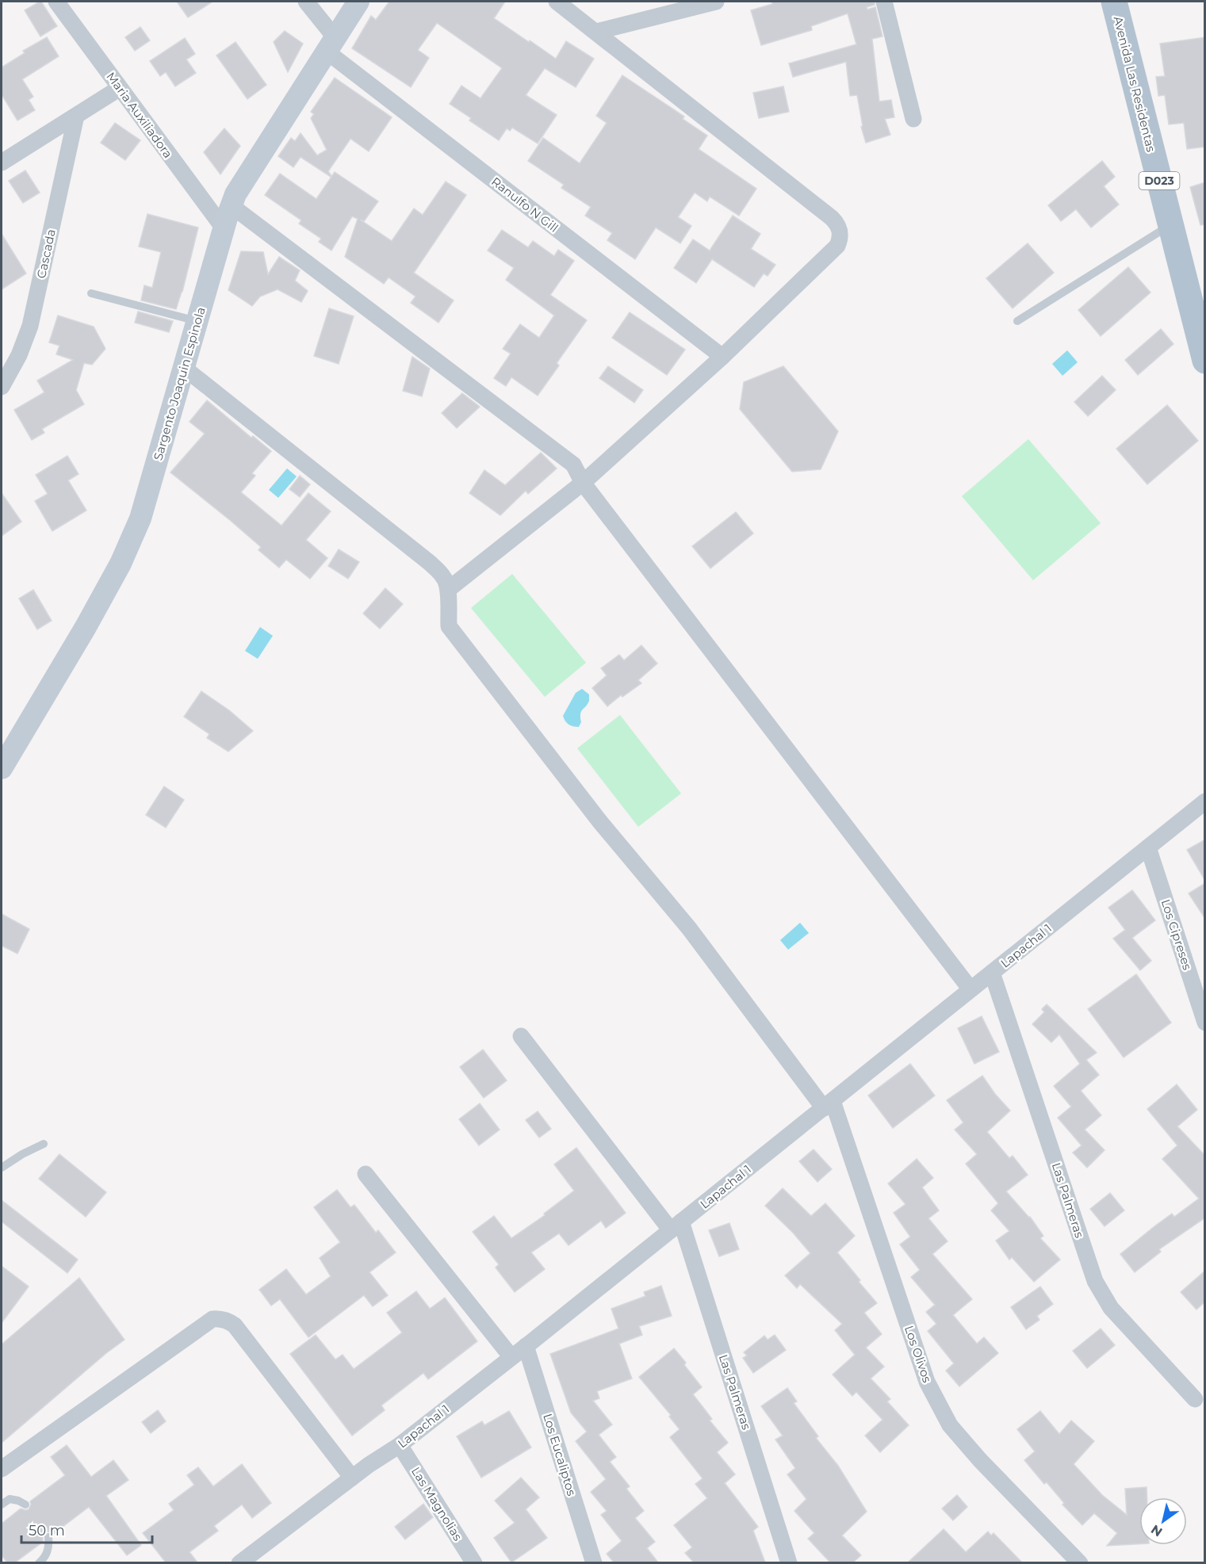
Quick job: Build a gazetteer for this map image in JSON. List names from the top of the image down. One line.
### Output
{"streets":{"main road":["Avenida Las Residentas","D023"],"street":["Maria Auxiliadora","Ranulfo N Gill","Cascada","Sargento Joaquin Espinola","Los Cipreses","Lapachal 1","Las Palmeras","Los Olivos","Los Eucaliptos","Las Magnolias"]},"crossings":[["Maria Auxiliadora","Sargento Joaquin Espinola"],["Ranulfo N Gill","Sargento Joaquin Espinola"],["Los Cipreses","Lapachal 1"],["Lapachal 1","Las Palmeras"],["Lapachal 1","Los Olivos"],["Lapachal 1","Los Eucaliptos"],["Lapachal 1","Las Magnolias"]],"scale_bar":"50 m","north":"bottom left"}
